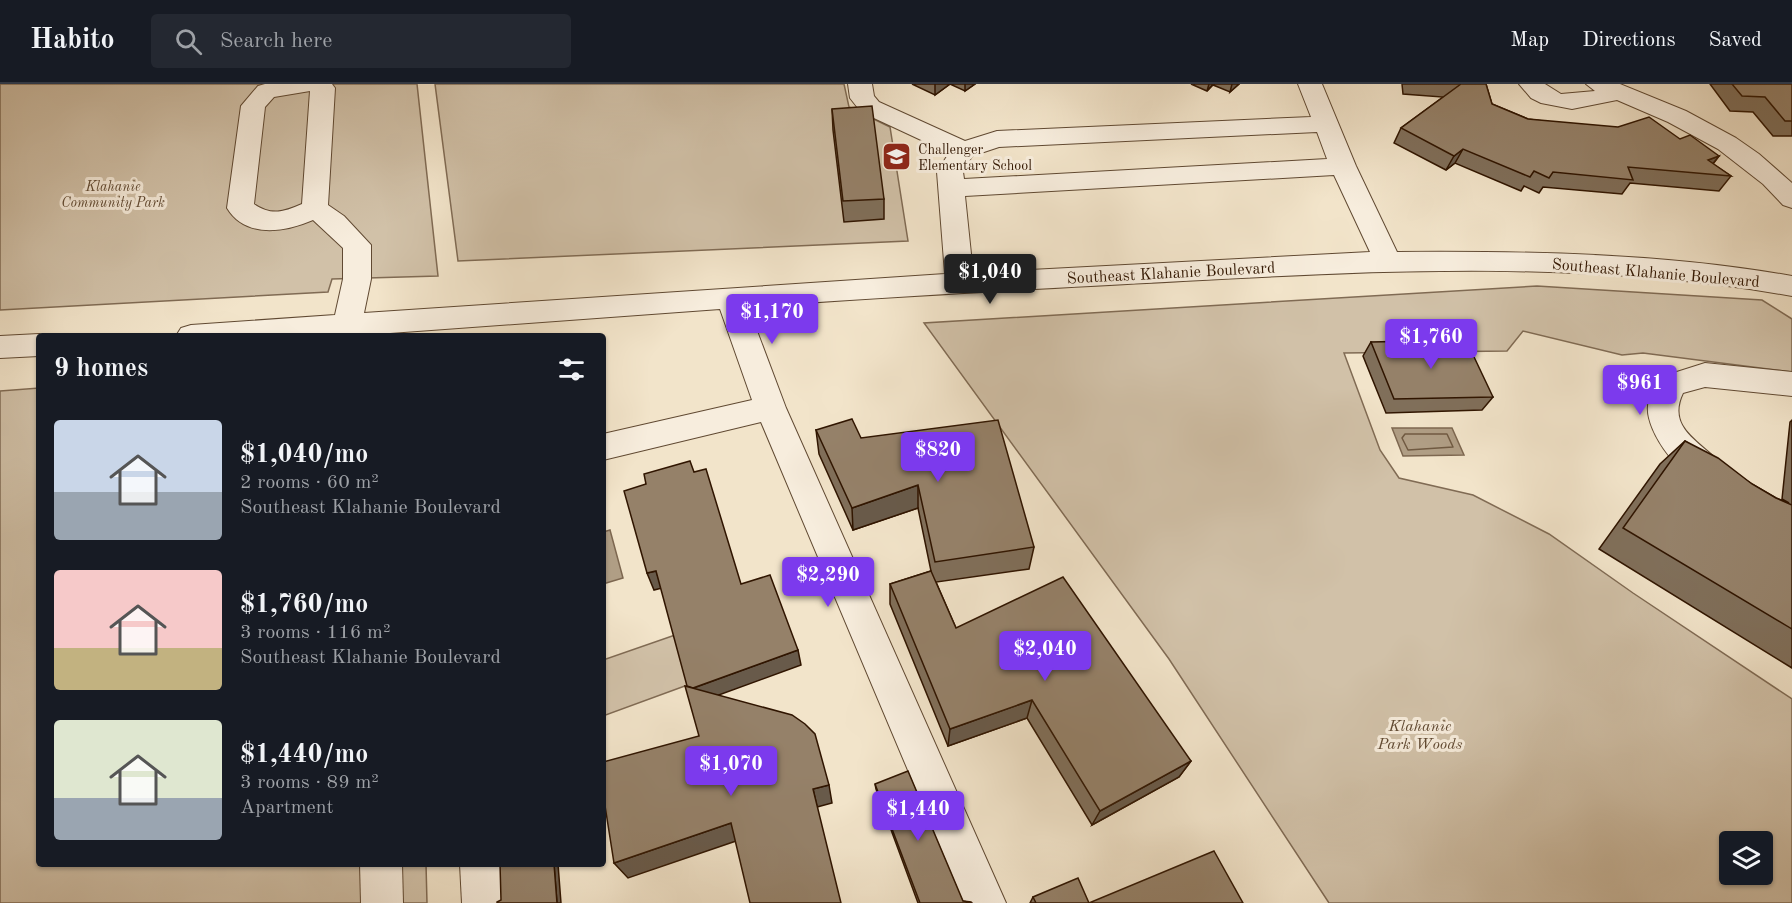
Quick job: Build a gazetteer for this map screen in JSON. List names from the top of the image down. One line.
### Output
{"streets":{"street":["Southeast Klahanie Boulevard"]},"parks":["Klahanie Community Park","Klahanie Park Woods"],"places":{"school or university":["Challenger Elementary School"]},"page":{"header":"Habito","search":"Search here","nav":["Map","Directions","Saved"],"price":["$1,040","$1,170","$1,760","$961","$820","$2,290","$2,040","$1,070","$1,440"],"heading":"9 homes","list":[{"name":"$1,040/mo","note":"2 rooms · 60 m² · Southeast Klahanie Boulevard"},{"name":"$1,760/mo","note":"3 rooms · 116 m² · Southeast Klahanie Boulevard"},{"name":"$1,440/mo","note":"3 rooms · 89 m² · Apartment"}]}}
